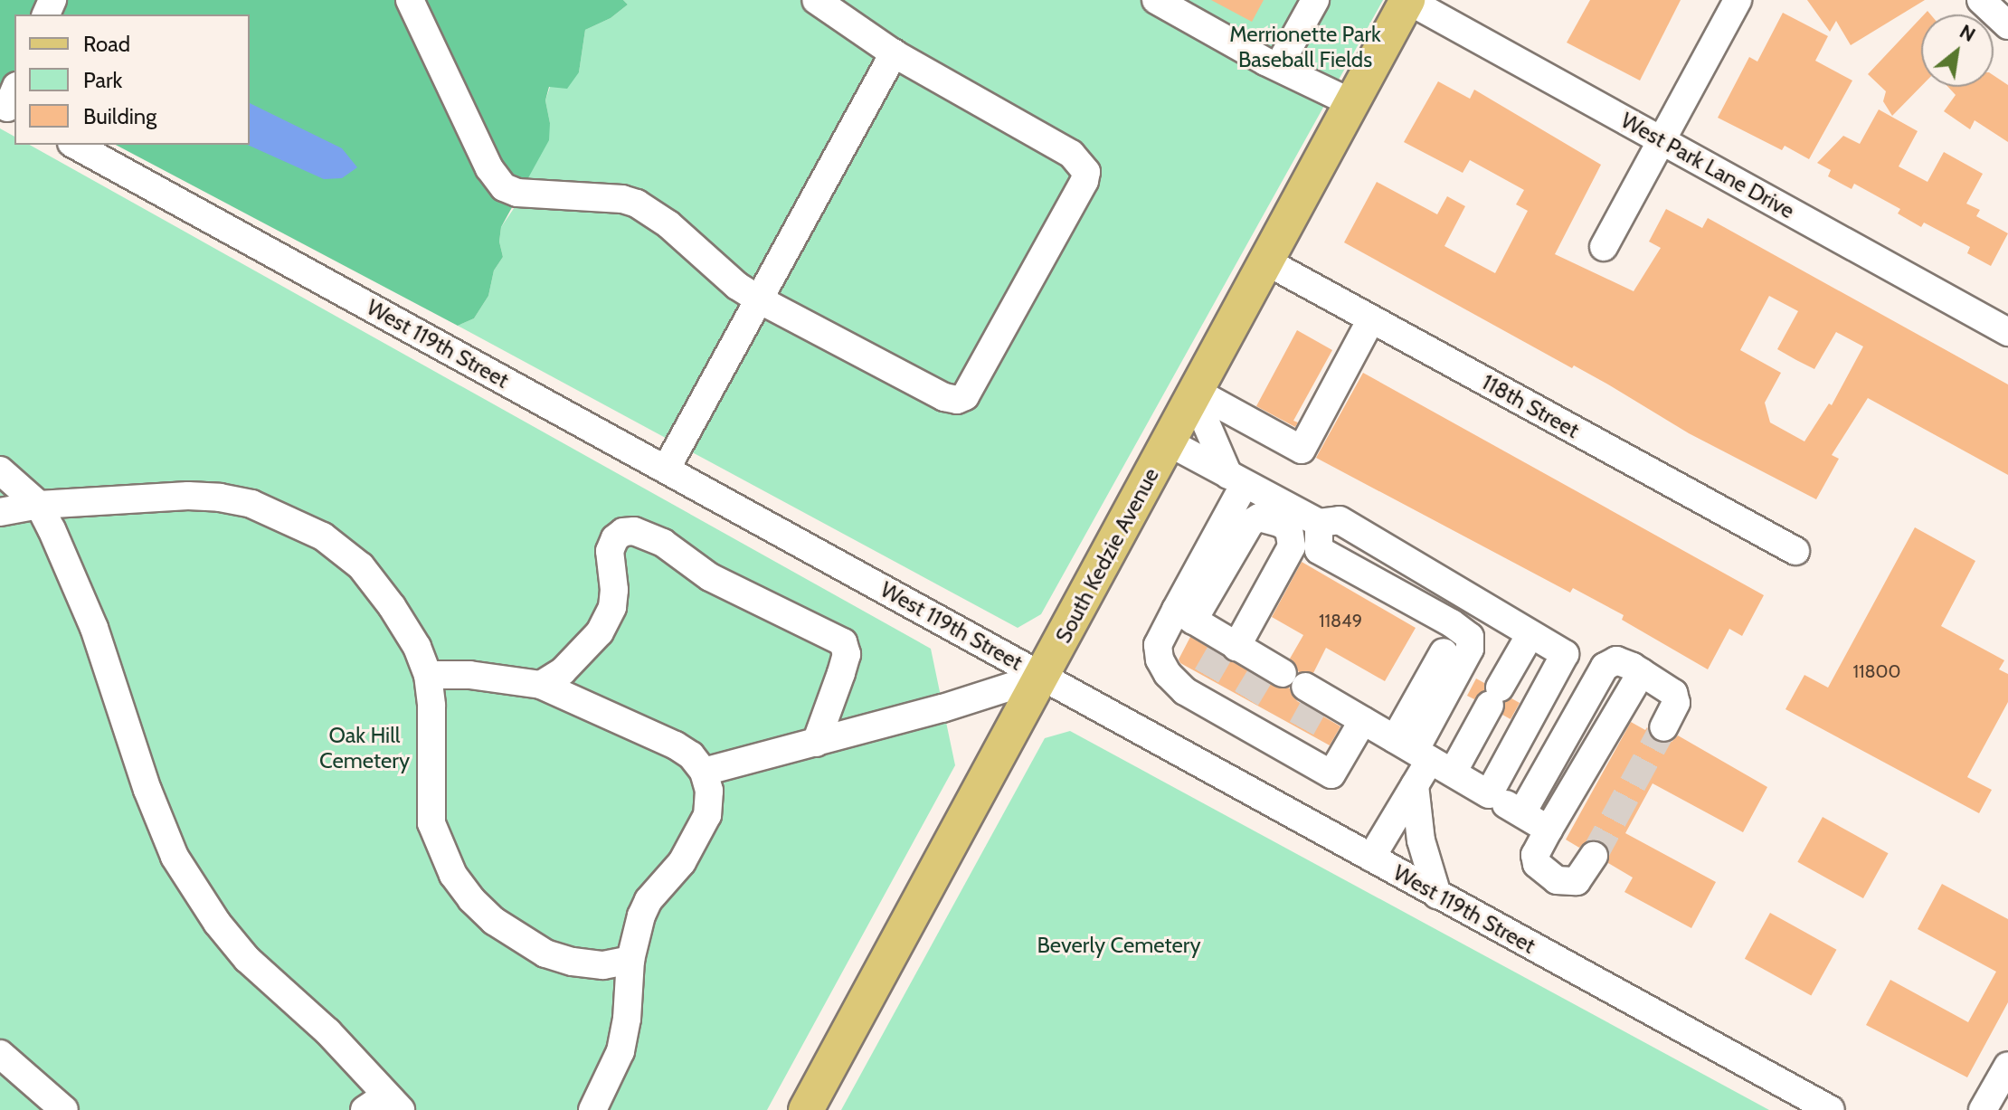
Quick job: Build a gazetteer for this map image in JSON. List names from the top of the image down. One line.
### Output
{"streets":{"main road":["South Kedzie Avenue"],"street":["West Park Lane Drive","West 119th Street","118th Street"]},"crossings":[["West Park Lane Drive","South Kedzie Avenue"],["West 119th Street","South Kedzie Avenue"],["118th Street","South Kedzie Avenue"]],"parks":["Merrionette Park Baseball Fields","Oak Hill Cemetery","Beverly Cemetery"],"house_numbers":["11849","11800"],"legend":["Road","Park","Building"],"north":"top right"}
